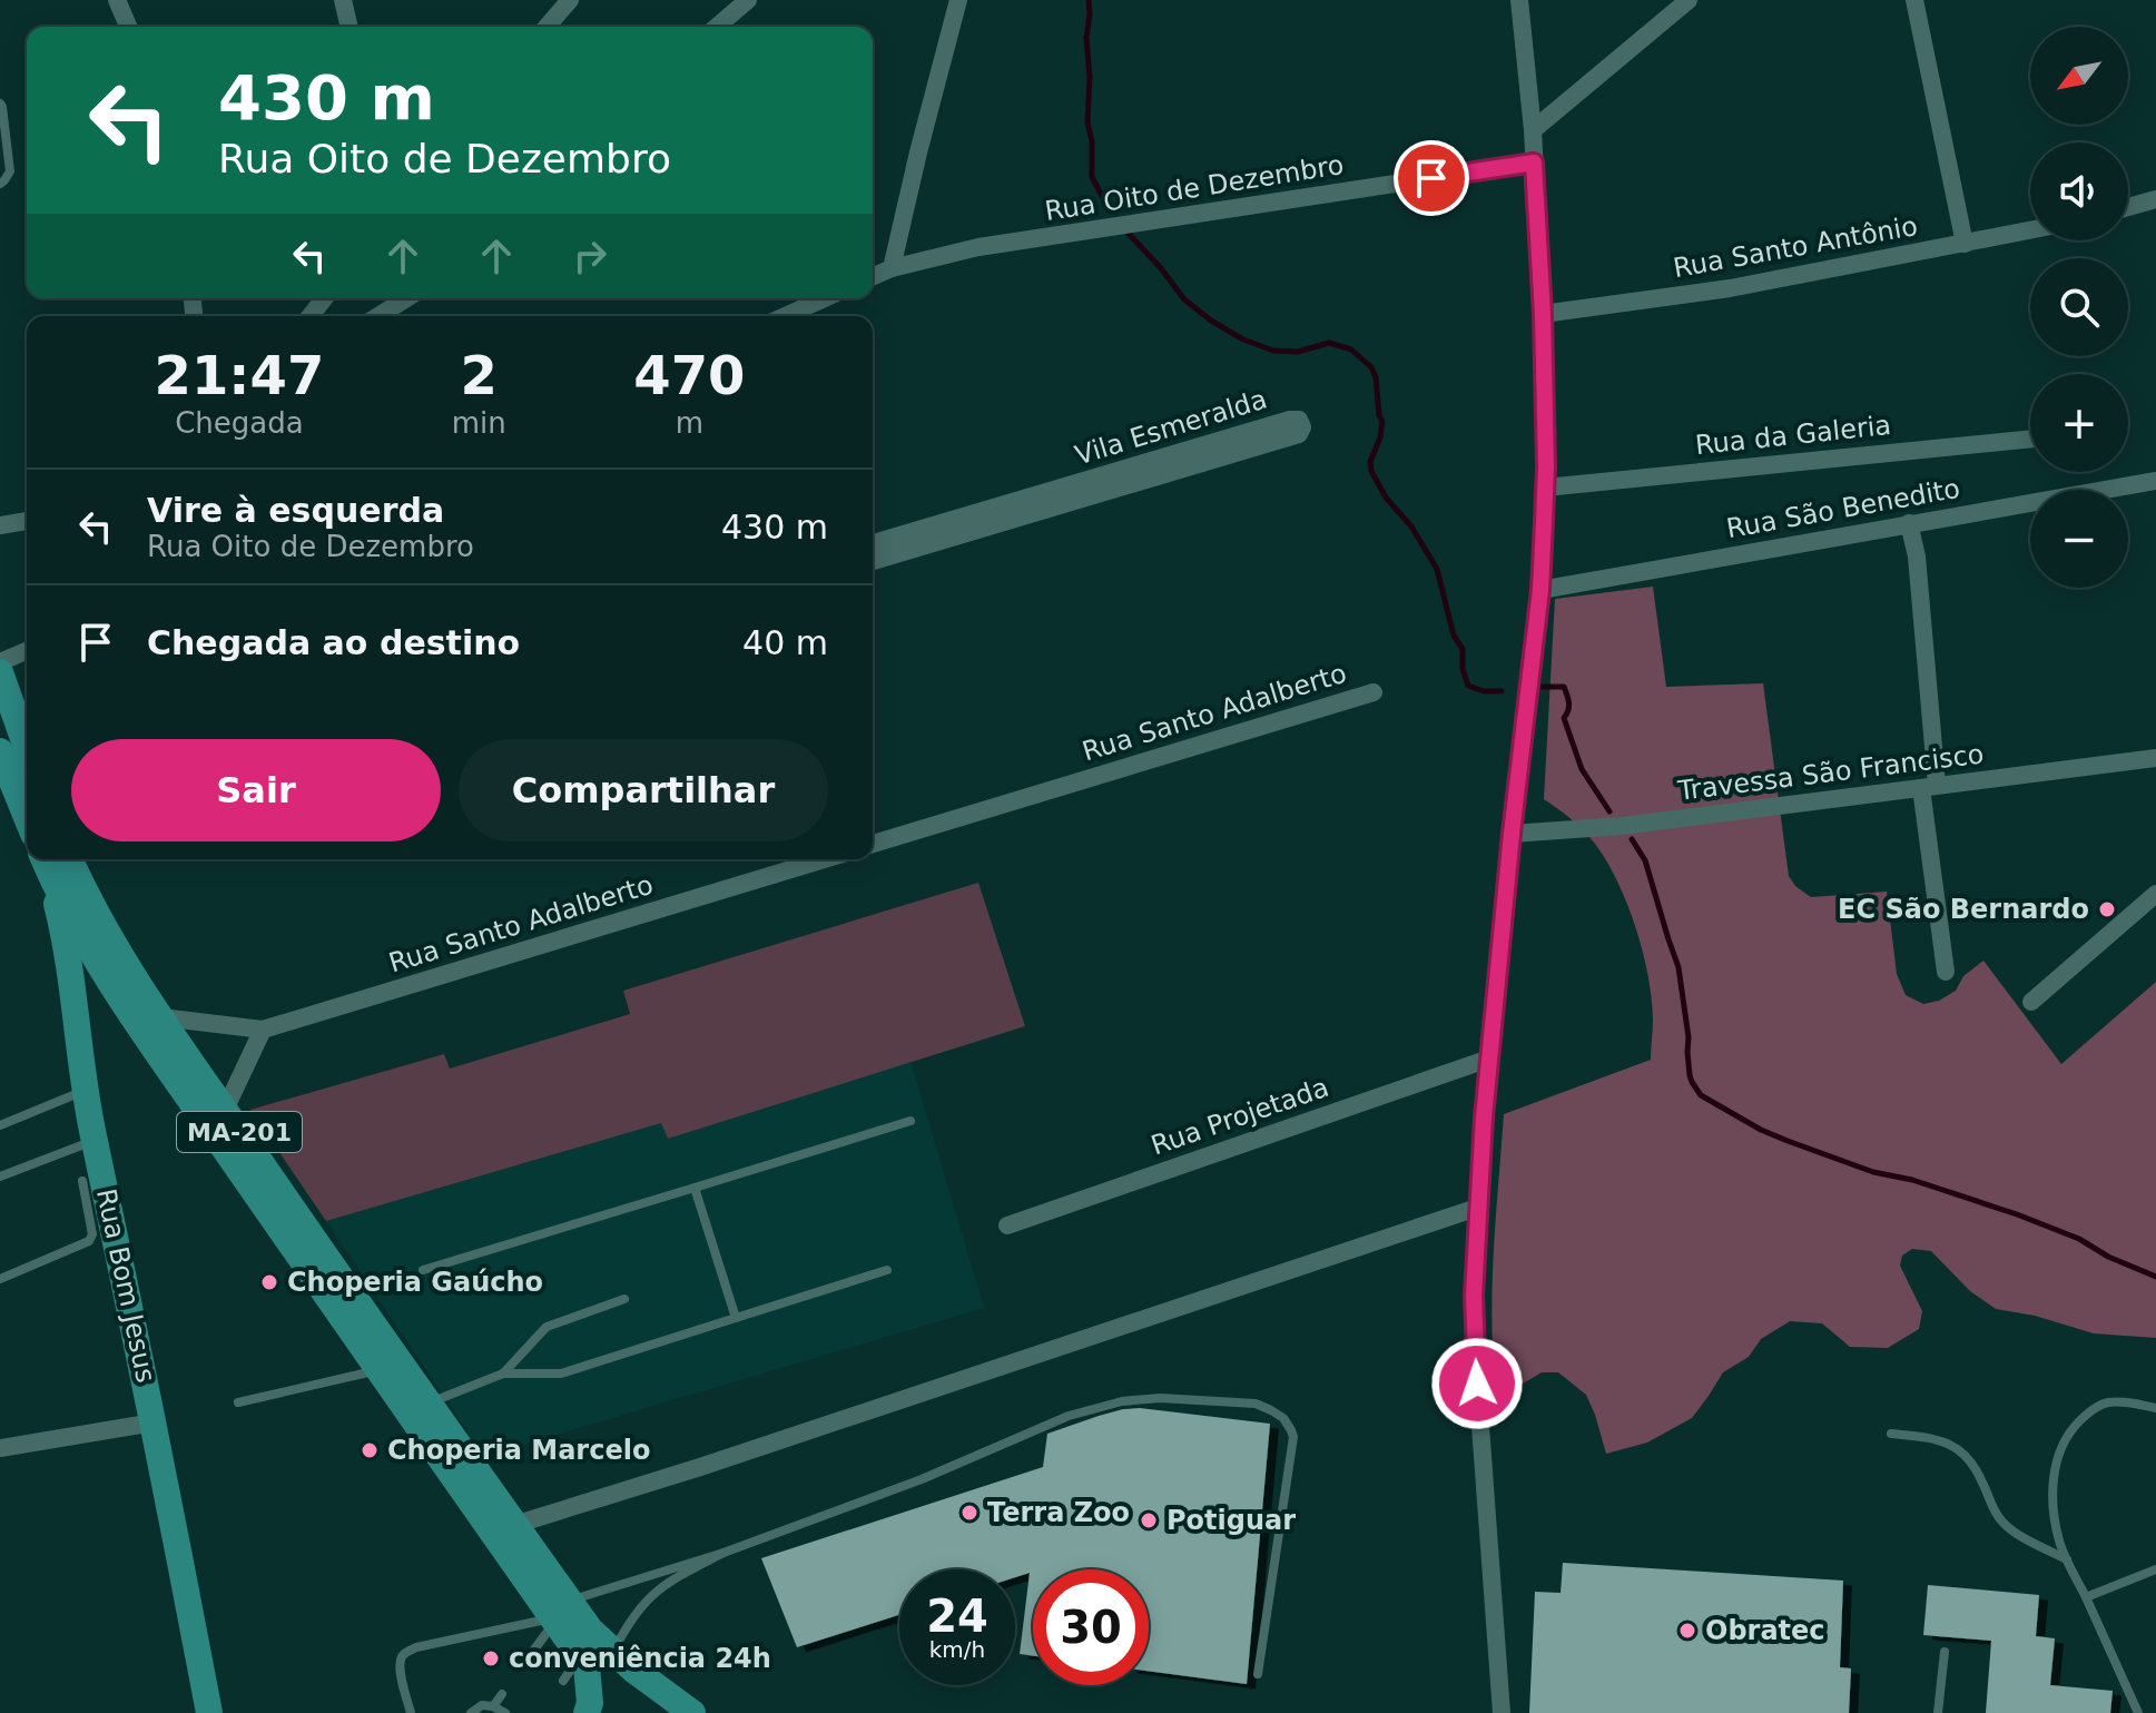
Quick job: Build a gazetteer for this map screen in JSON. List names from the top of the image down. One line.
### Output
{"streets":{"main road":["MA-201","Rua Bom Jesus"],"street":["Rua Oito de Dezembro","Rua Santo Antônio","Vila Esmeralda","Rua da Galeria","Rua São Benedito","Rua Santo Adalberto","Travessa São Francisco","Rua Projetada"]},"crossings":[["Rua Santo Adalberto","MA-201"]],"places":["EC São Bernardo","Choperia Gaúcho","Choperia Marcelo","Terra Zoo","Potiguar","Obratec","conveniência 24h"],"north":"bottom left","page":{"map_buttons":["+","−"],"turn":["430 m","Rua Oito de Dezembro"],"eta":["21:47","Chegada","2","min","470","m"],"list":[{"name":"Vire à esquerda","note":"Rua Oito de Dezembro","value":"430 m"},{"name":"Chegada ao destino","value":"40 m"}],"buttons":["Sair","Compartilhar"],"speed":"24 km/h","limit":"30"}}
